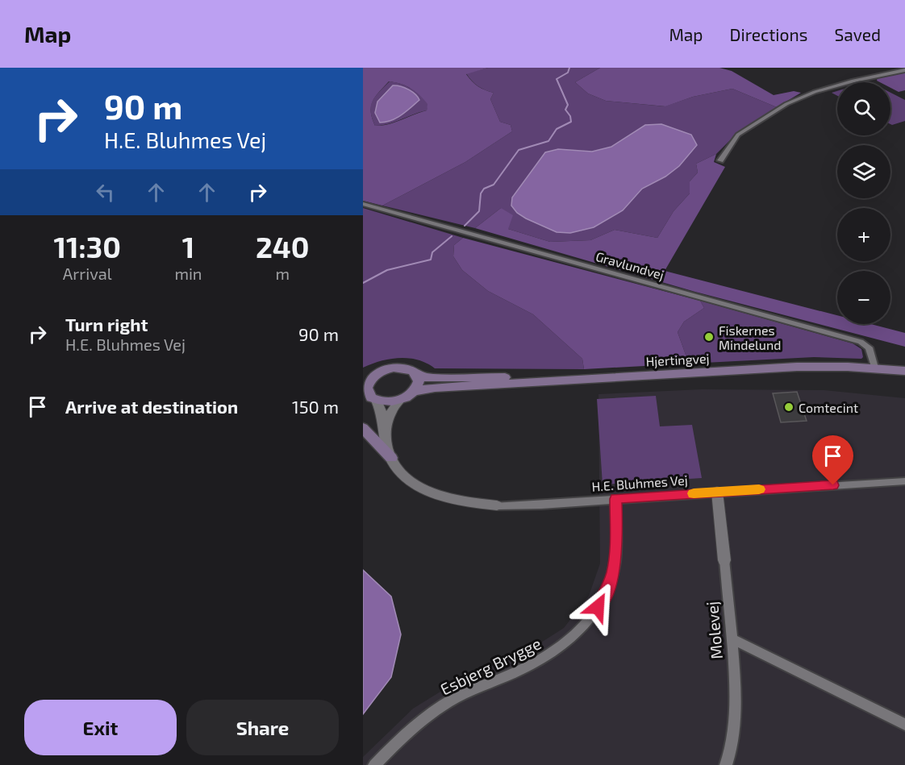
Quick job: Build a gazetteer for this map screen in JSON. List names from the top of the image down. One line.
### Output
{"streets":{"main road":["Hjertingvej"],"street":["Gravlundvej","H.E. Bluhmes Vej","Molevej","Esbjerg Brygge"]},"crossings":[["Gravlundvej","Hjertingvej"],["Hjertingvej","H.E. Bluhmes Vej"],["H.E. Bluhmes Vej","Molevej"],["H.E. Bluhmes Vej","Esbjerg Brygge"]],"places":["Fiskernes Mindelund","Comtecint"],"page":{"header":"Map","nav":["Map","Directions","Saved"],"turn":["90 m","H.E. Bluhmes Vej"],"map_buttons":["+","−"],"eta":["11:30","Arrival","1","min","240","m"],"list":[{"name":"Turn right","note":"H.E. Bluhmes Vej","value":"90 m"},{"name":"Arrive at destination","value":"150 m"}],"buttons":["Exit","Share"]}}
